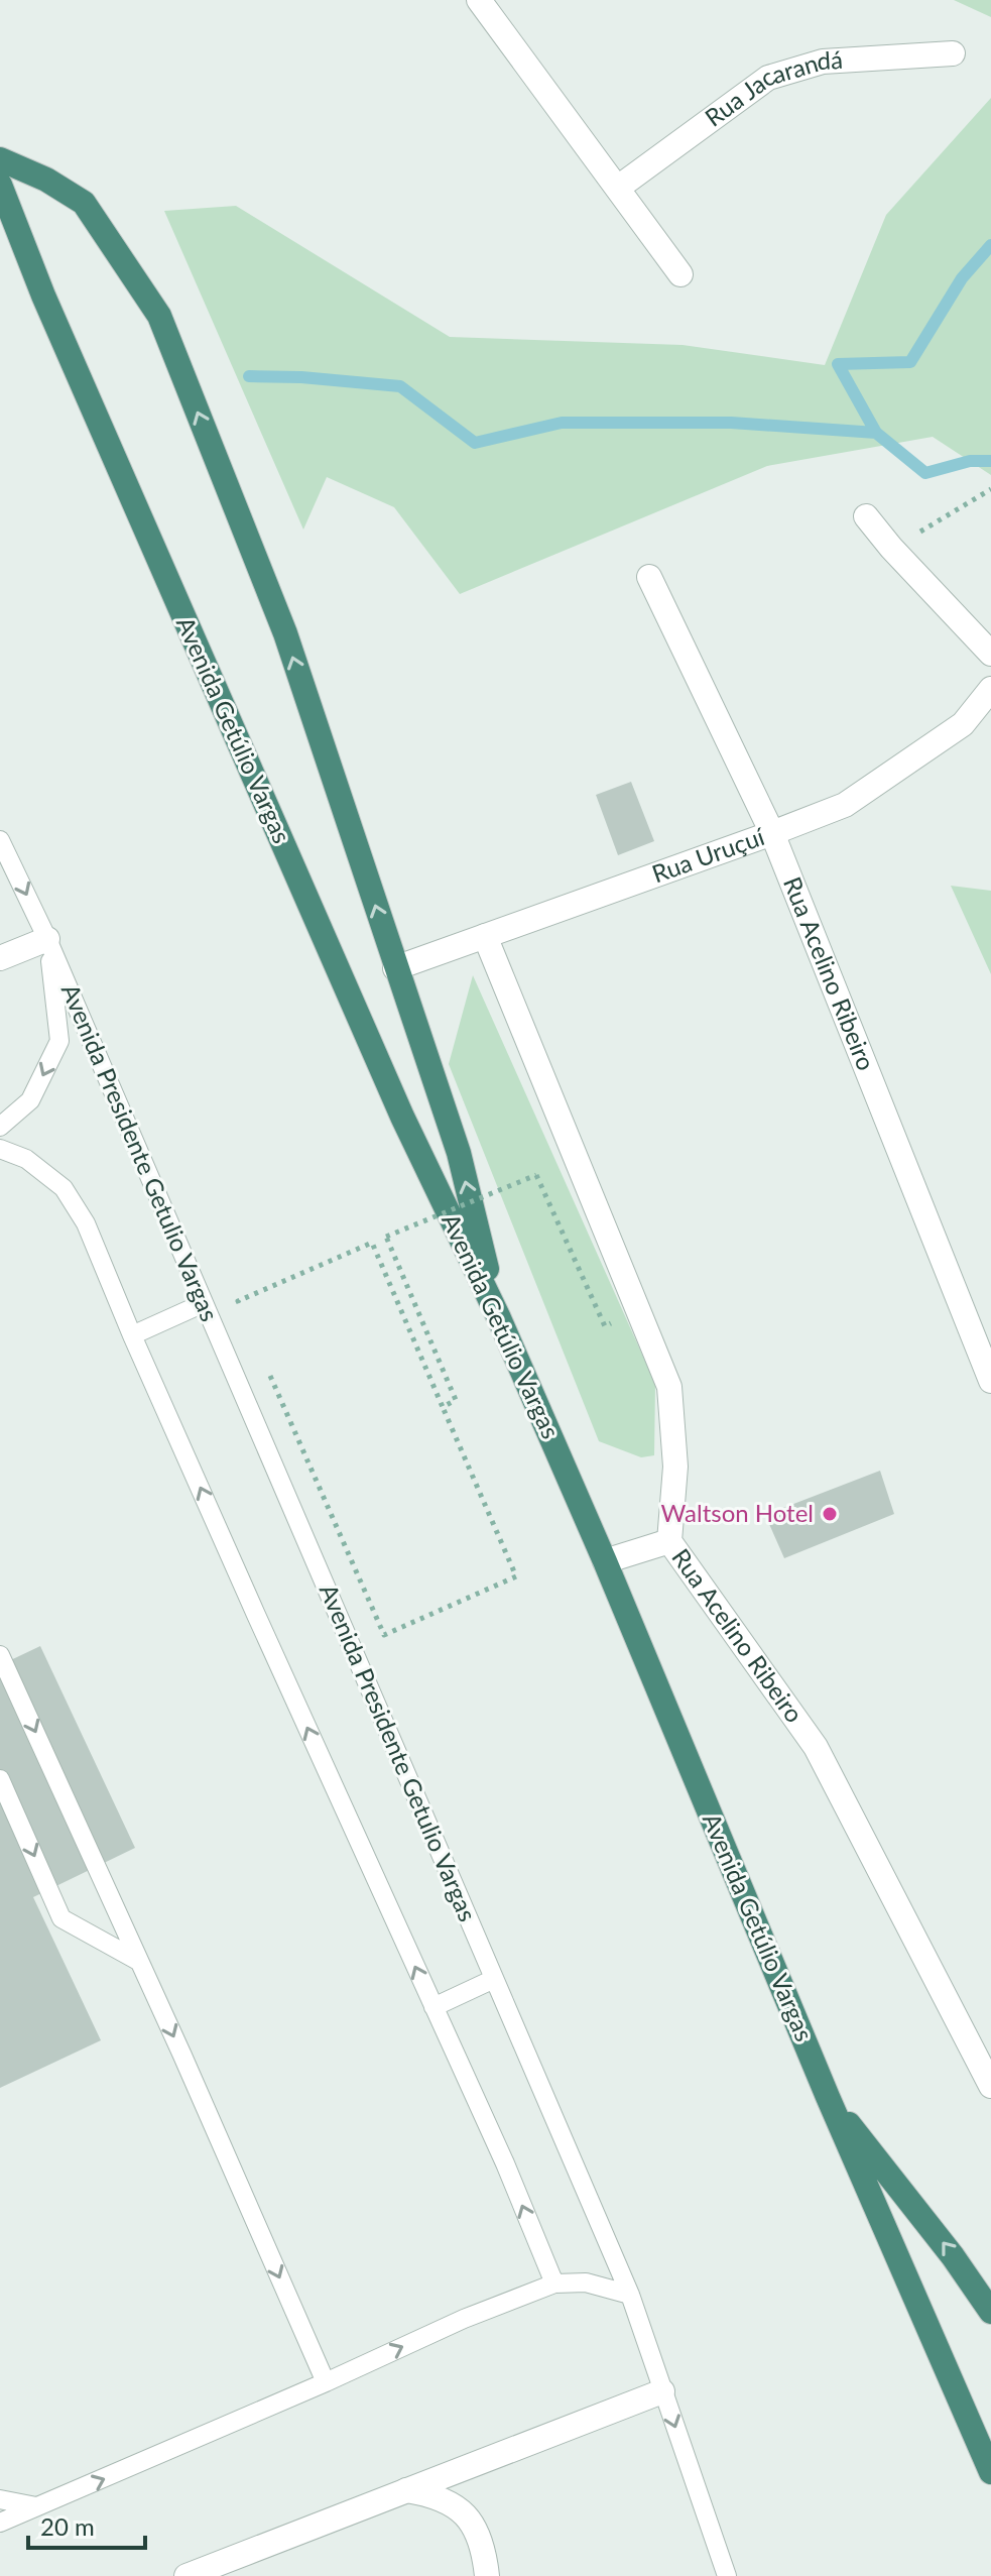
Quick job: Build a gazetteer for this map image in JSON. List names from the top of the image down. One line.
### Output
{"streets":{"highway":["Avenida Getúlio Vargas"],"street":["Rua Jacarandá","Rua Uruçuí","Rua Acelino Ribeiro"],"lane":["Avenida Presidente Getulio Vargas"]},"crossings":[["Rua Uruçuí","Rua Acelino Ribeiro"]],"places":["Waltson Hotel"],"scale_bar":"20 m"}
